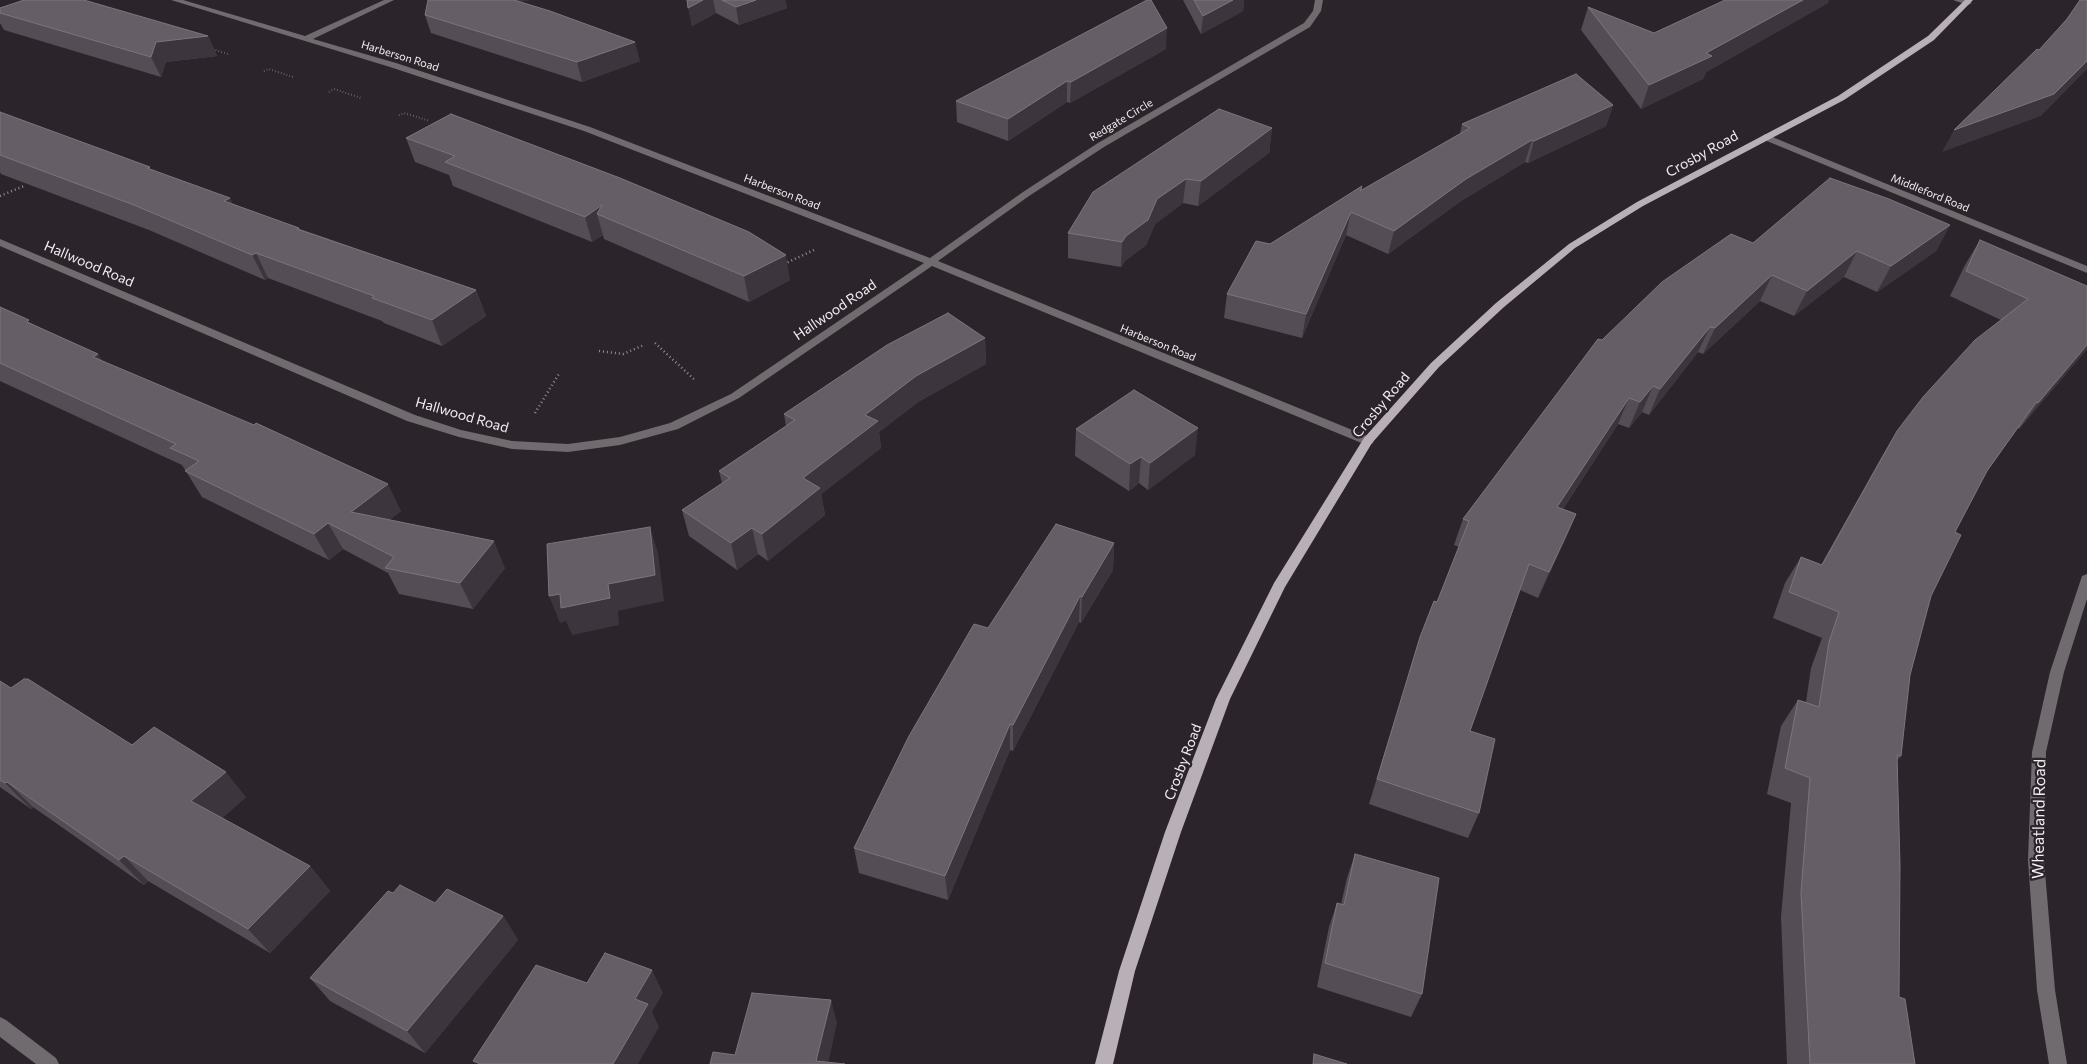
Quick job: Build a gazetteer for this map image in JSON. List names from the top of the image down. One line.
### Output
{"streets":{"main road":["Crosby Road"],"street":["Harberson Road","Redgate Circle","Middleford Road","Hallwood Road","Wheatland Road"]},"crossings":[["Harberson Road","Redgate Circle"],["Harberson Road","Crosby Road"],["Harberson Road","Hallwood Road"],["Redgate Circle","Hallwood Road"],["Crosby Road","Middleford Road"]]}
